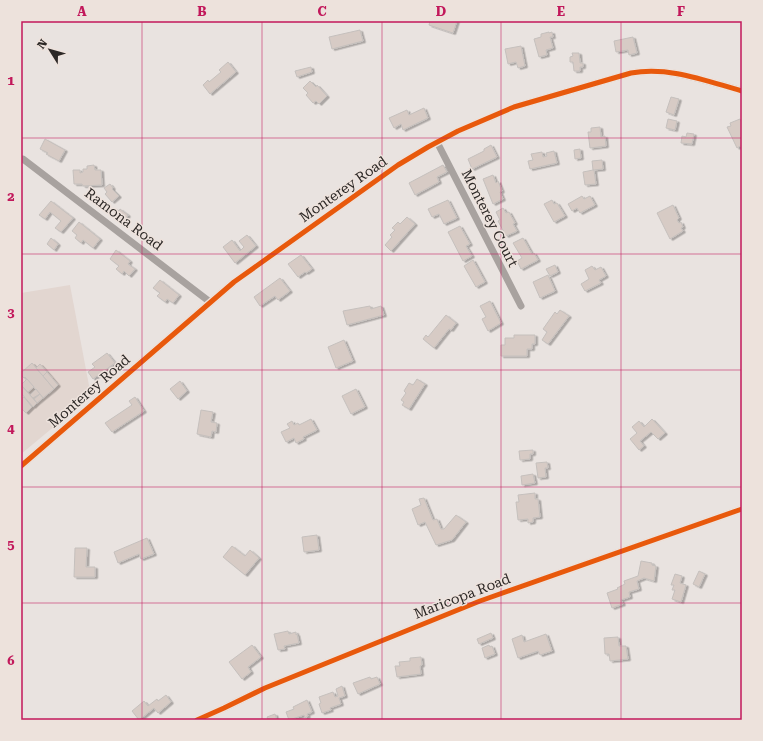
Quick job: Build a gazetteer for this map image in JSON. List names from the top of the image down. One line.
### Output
{"streets":{"street":["Monterey Road","Monterey Court","Ramona Road","Maricopa Road"]},"crossings":[["Monterey Road","Monterey Court"],["Monterey Road","Ramona Road"]],"north":"top left","grid":{"columns":["A","B","C","D","E","F"],"rows":["1","2","3","4","5","6"]}}
